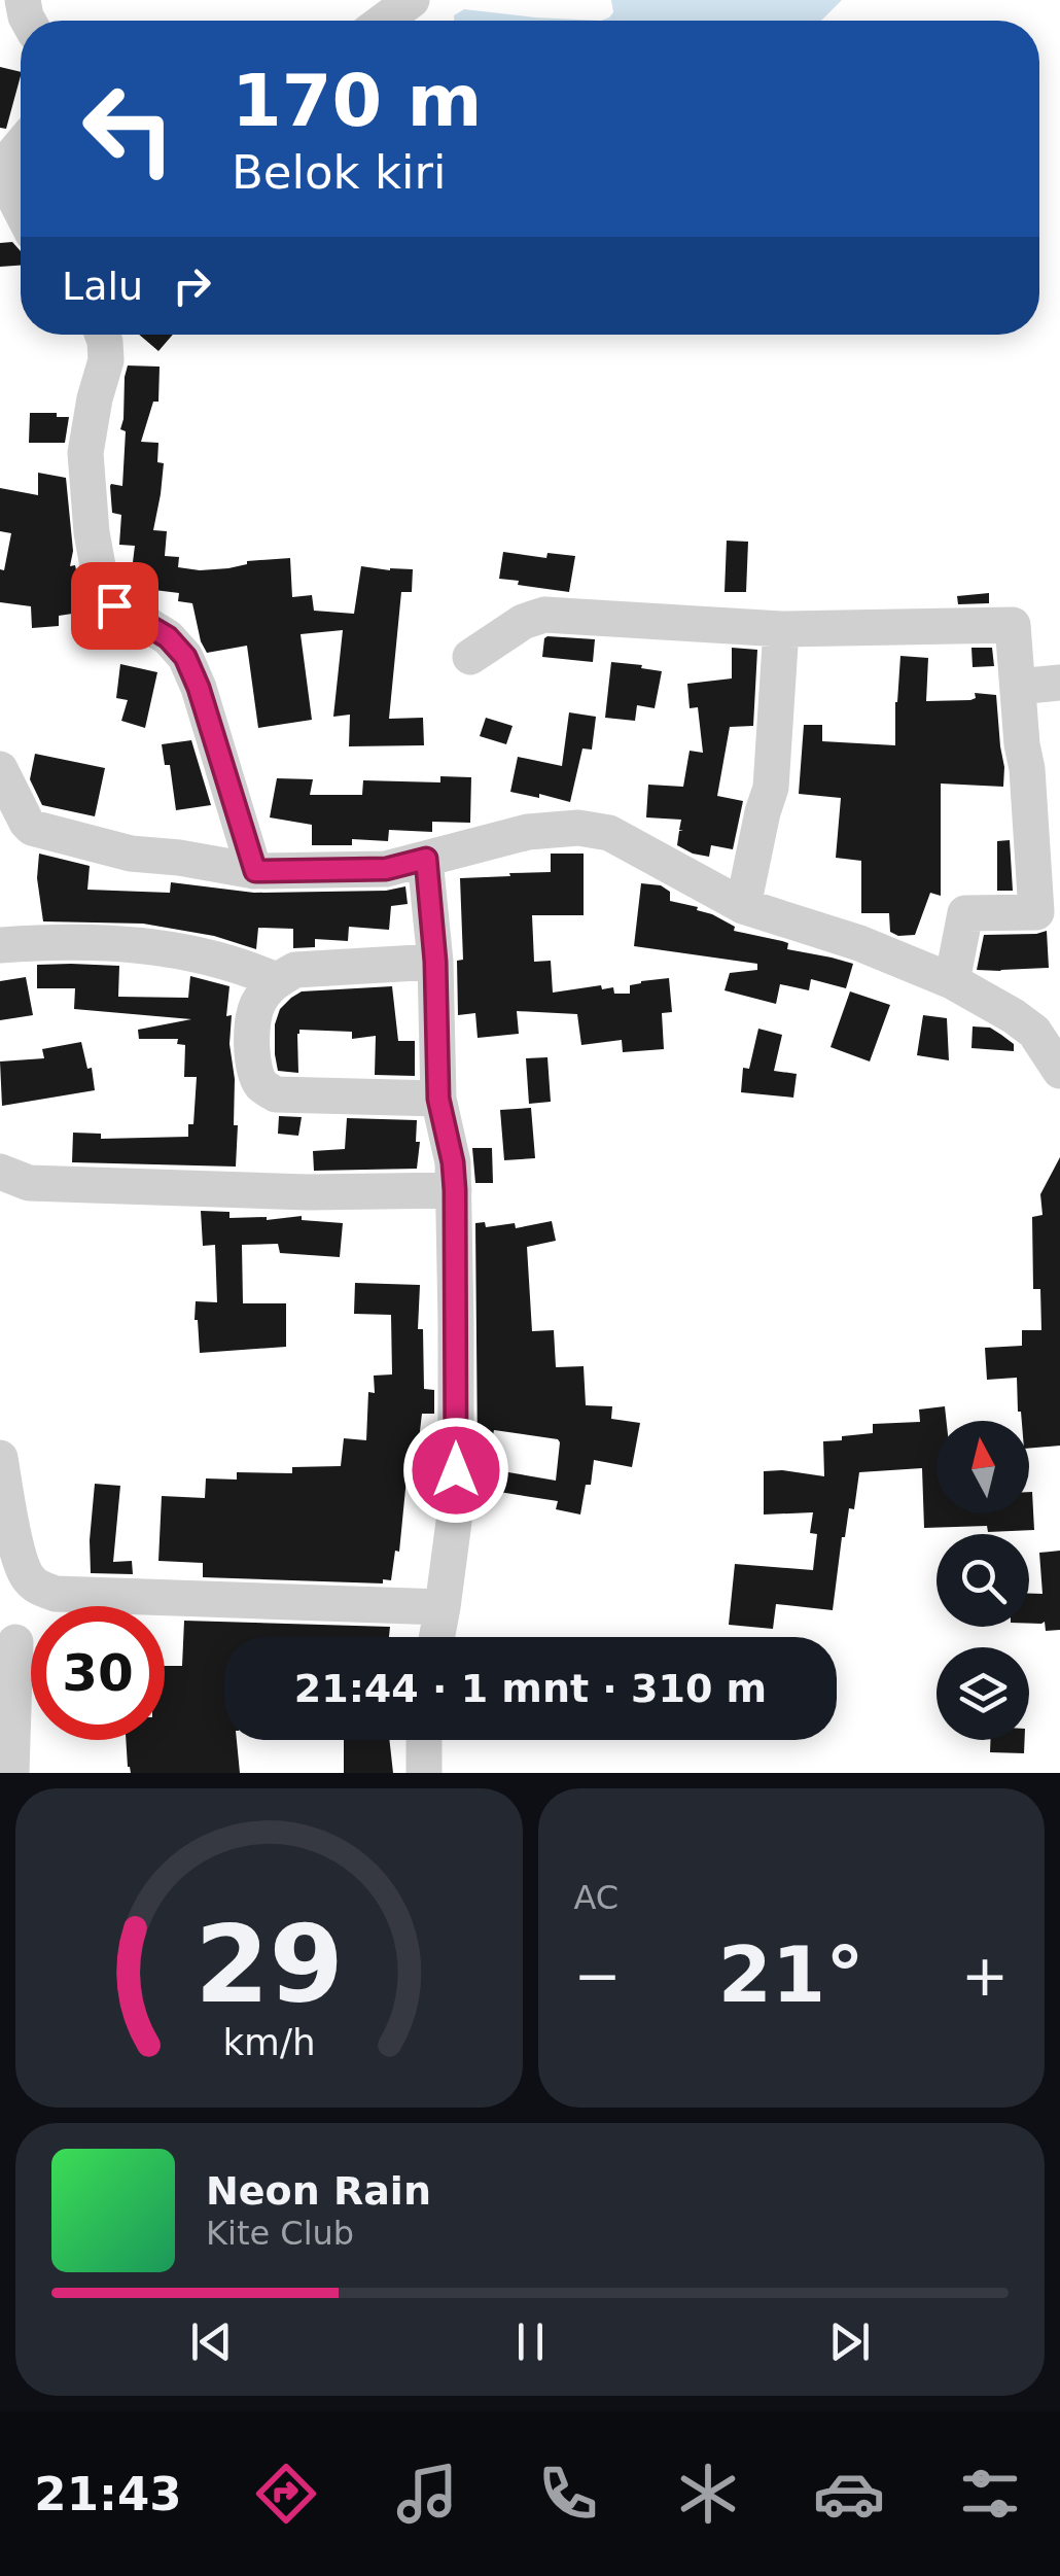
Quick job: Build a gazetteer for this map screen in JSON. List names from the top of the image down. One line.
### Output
{"north":"top","page":{"turn":["170 m","Belok kiri"],"then":"Lalu","limit":"30","trip":"21:44 · 1 mnt · 310 m","tile":"AC","heat":["−","21°","+"],"song":["Neon Rain","Kite Club"],"tabs":"21:43","gauge":["29","km/h"]}}
